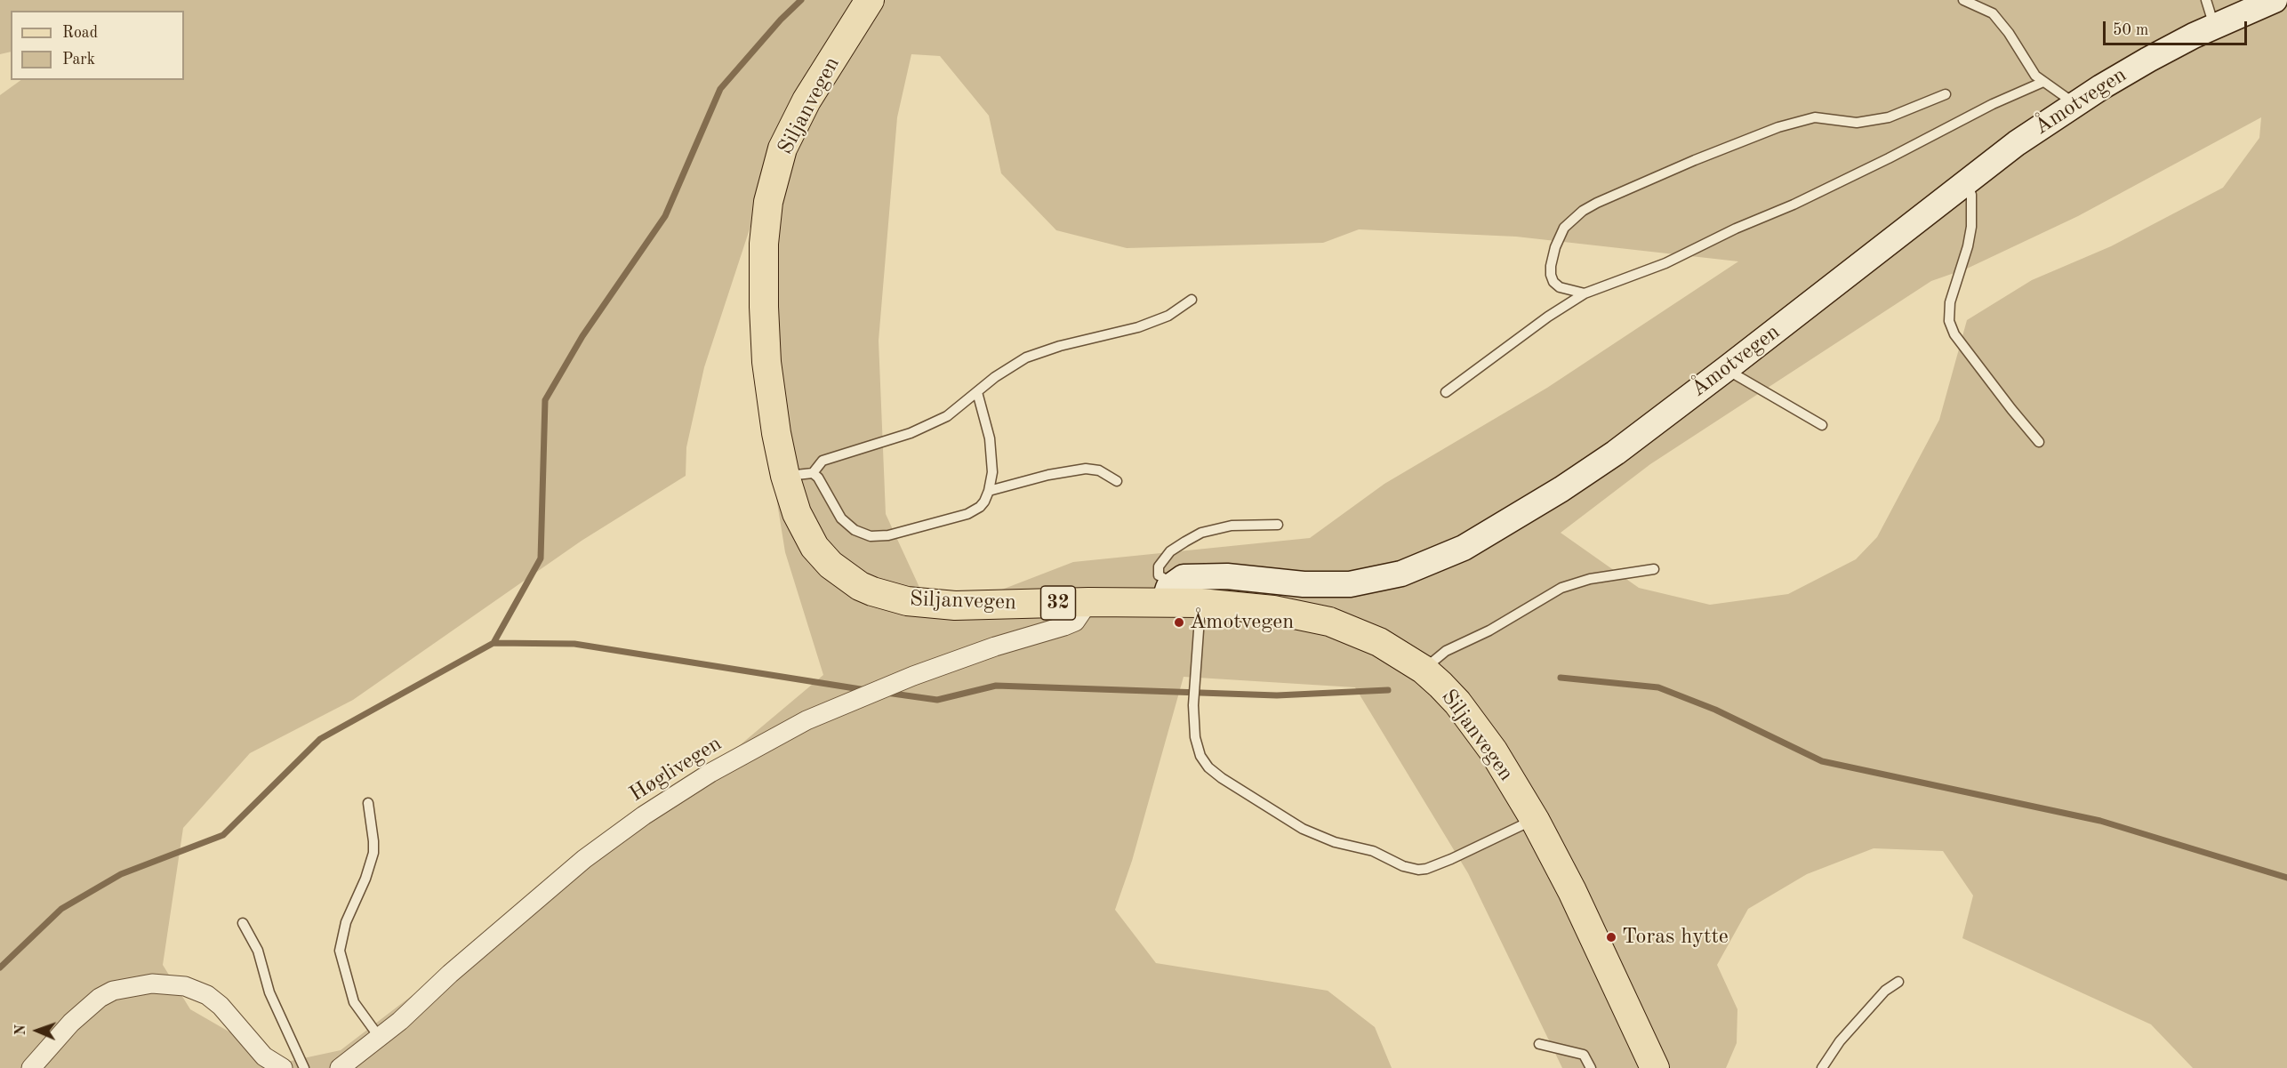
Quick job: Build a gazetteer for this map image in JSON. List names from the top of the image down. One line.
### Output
{"streets":{"main road":["Åmotvegen","Siljanvegen","32"],"street":["Høglivegen"]},"crossings":[["Åmotvegen","Siljanvegen"],["Siljanvegen","Høglivegen"]],"places":["Åmotvegen","Toras hytte"],"legend":["Road","Park"],"scale_bar":"50 m","north":"left"}
